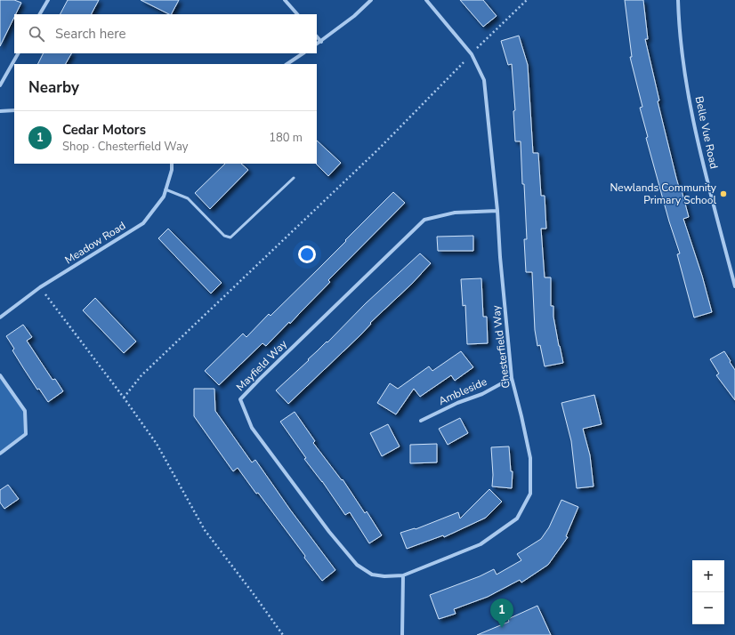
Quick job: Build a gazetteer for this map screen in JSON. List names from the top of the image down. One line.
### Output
{"streets":{"street":["Belle Vue Road","Meadow Road","Chesterfield Way","Mayfield Way","Ambleside"]},"crossings":[["Chesterfield Way","Mayfield Way"],["Chesterfield Way","Ambleside"]],"places":["Newlands Community Primary School"],"page":{"search":"Search here","heading":"Nearby","list":[{"mark":"1","name":"Cedar Motors","note":"Shop · Chesterfield Way","value":"180 m"}],"map_buttons":["+","−"],"pins":"1"}}
